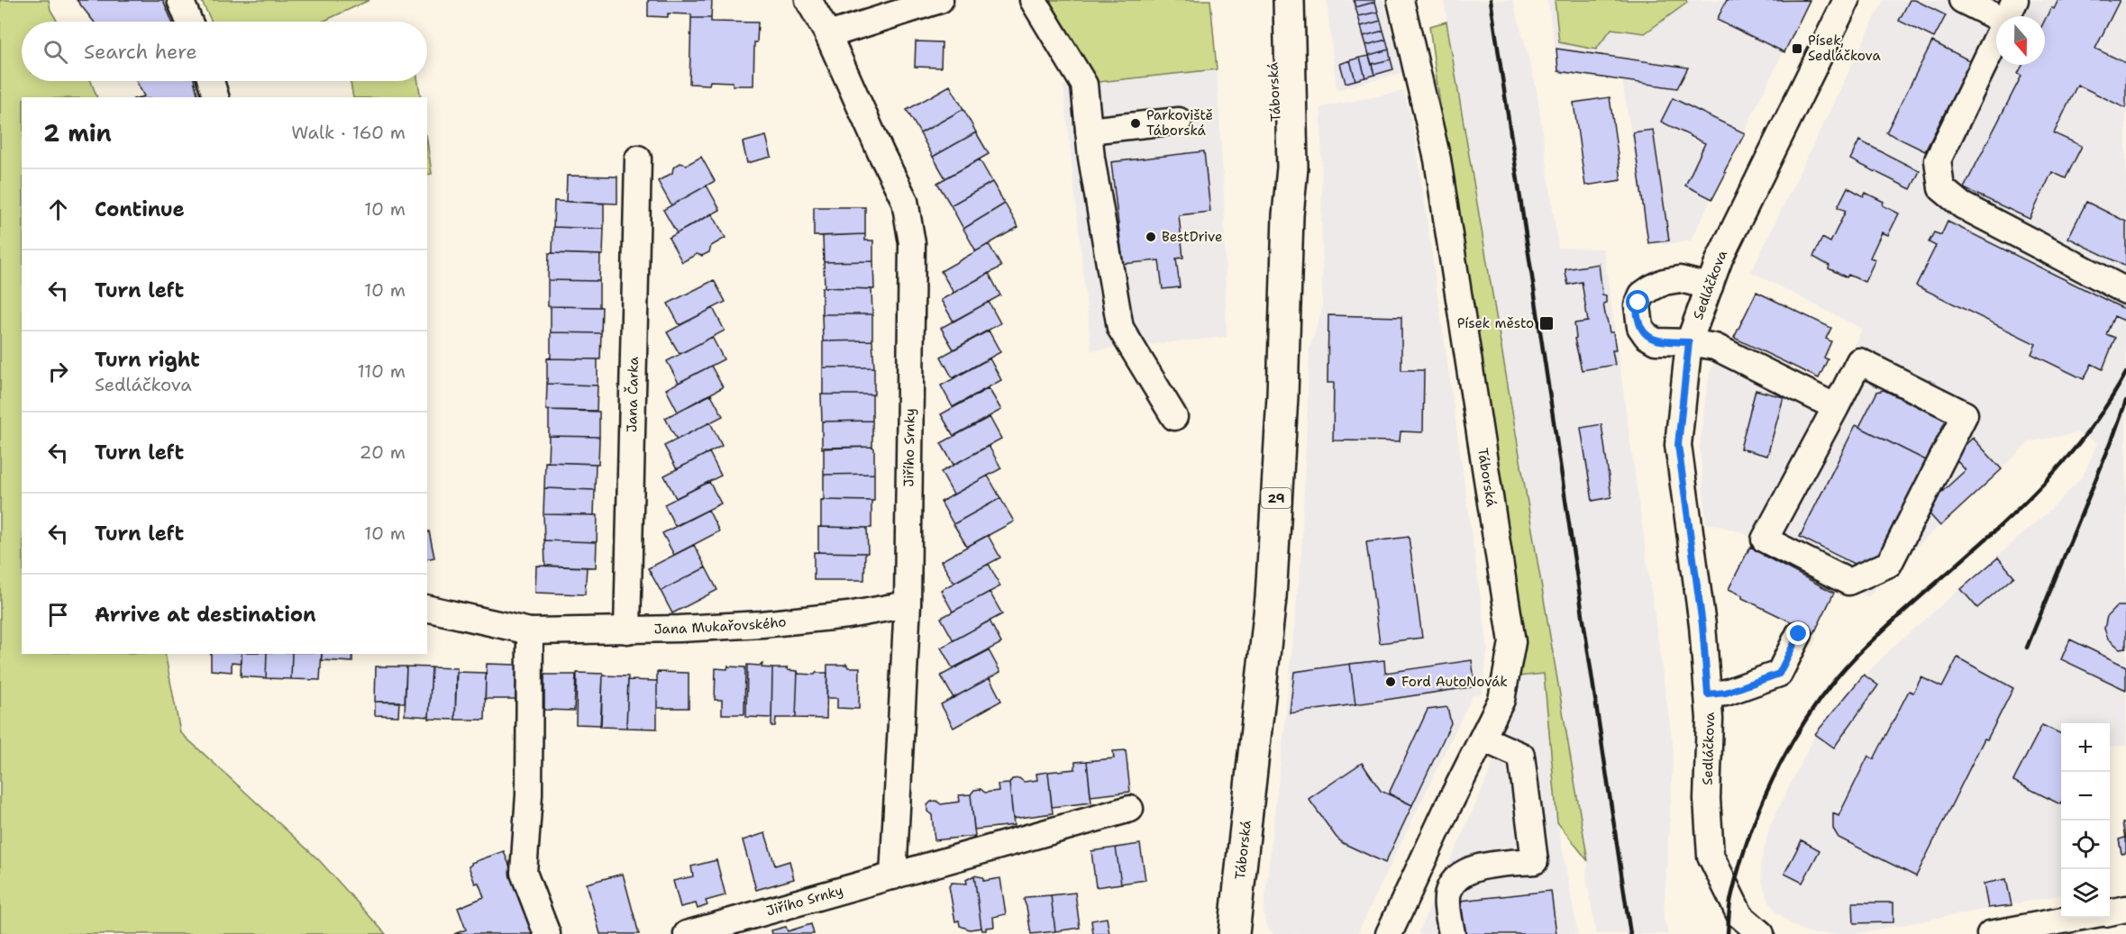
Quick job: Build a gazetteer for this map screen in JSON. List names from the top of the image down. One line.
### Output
{"streets":{"main road":["Táborská","29"],"street":["Sedláčkova","Jana Čarka","Jiřího Srnky","Jana Mukařovského"]},"crossings":[["Jana Čarka","Jana Mukařovského"],["Jiřího Srnky","Jana Mukařovského"]],"places":{"transit":["Písek, Sedláčkova","Písek město"],"other":["Parkoviště Táborská","BestDrive","Ford AutoNovák"]},"north":"bottom","page":{"search":"Search here","heading":["2 min","Walk · 160 m"],"list":[["Continue","10 m"],["Turn left","10 m"],["Turn right","Sedláčkova","110 m"],["Turn left","20 m"],["Turn left","10 m"],"Arrive at destination"],"map_buttons":["+","−"]}}
